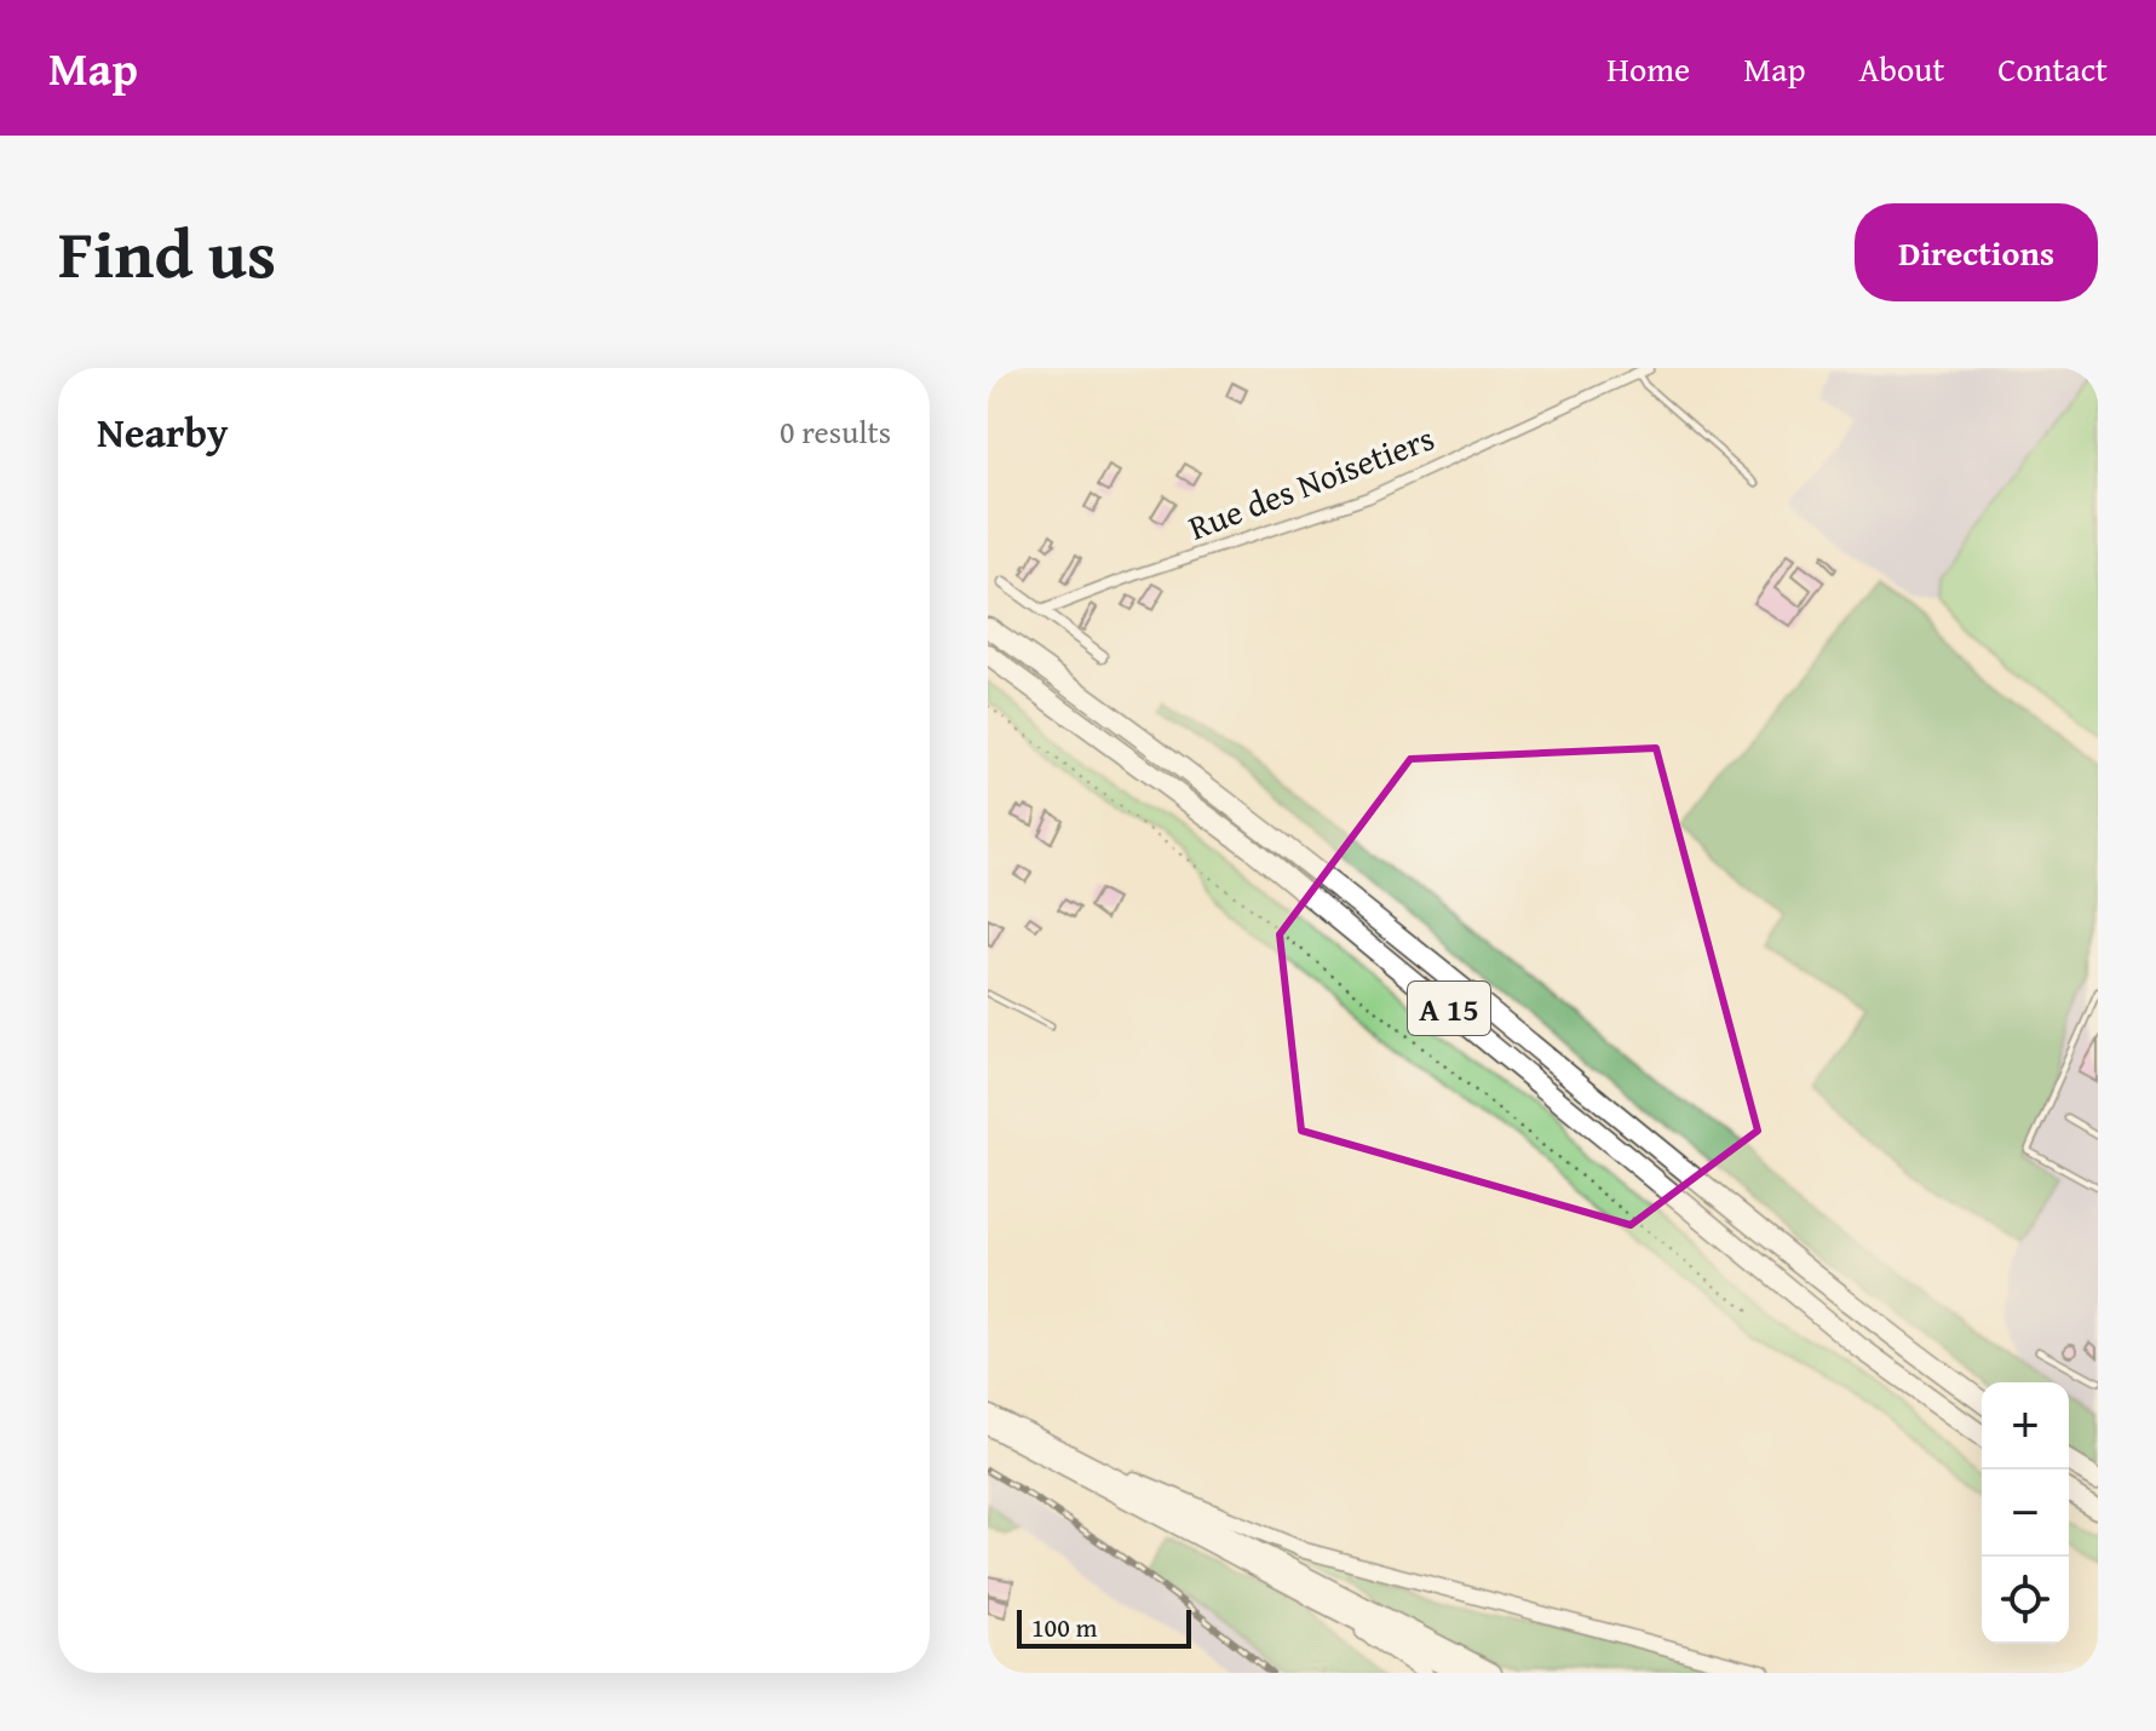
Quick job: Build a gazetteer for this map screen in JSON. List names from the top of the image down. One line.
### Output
{"streets":{"highway":["A 15"],"street":["Rue des Noisetiers"]},"scale_bar":"100 m","page":{"header":"Map","nav":["Home","Map","About","Contact"],"title":"Find us","buttons":"Directions","heading":["Nearby","0 results"],"map_buttons":["+","−"],"scale":"100 m"}}
